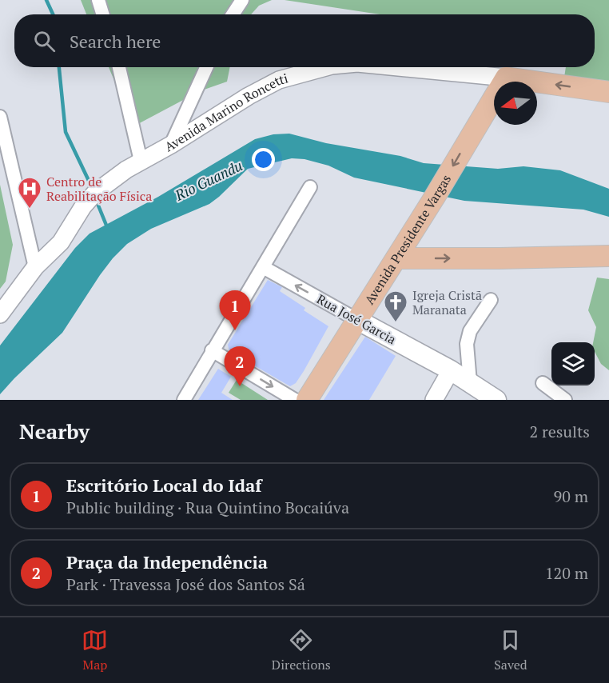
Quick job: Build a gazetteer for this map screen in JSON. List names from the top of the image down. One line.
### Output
{"streets":{"main road":["Avenida Marino Roncetti","Avenida Presidente Vargas","Rua José Garcia"]},"crossings":[["Avenida Marino Roncetti","Avenida Presidente Vargas"],["Avenida Presidente Vargas","Rua José Garcia"]],"one_way":["Avenida Presidente Vargas"],"water":["Rio Guandu"],"places":{"hospital":["Centro de Reabilitação Física"],"church":["Igreja Cristã Maranata"]},"north":"left","page":{"search":"Search here","pins":["1","2"],"heading":["Nearby","2 results"],"list":[{"mark":"1","name":"Escritório Local do Idaf","note":"Public building · Rua Quintino Bocaiúva","value":"90 m"},{"mark":"2","name":"Praça da Independência","note":"Park · Travessa José dos Santos Sá","value":"120 m"}],"nav":["Map","Directions","Saved"]}}
